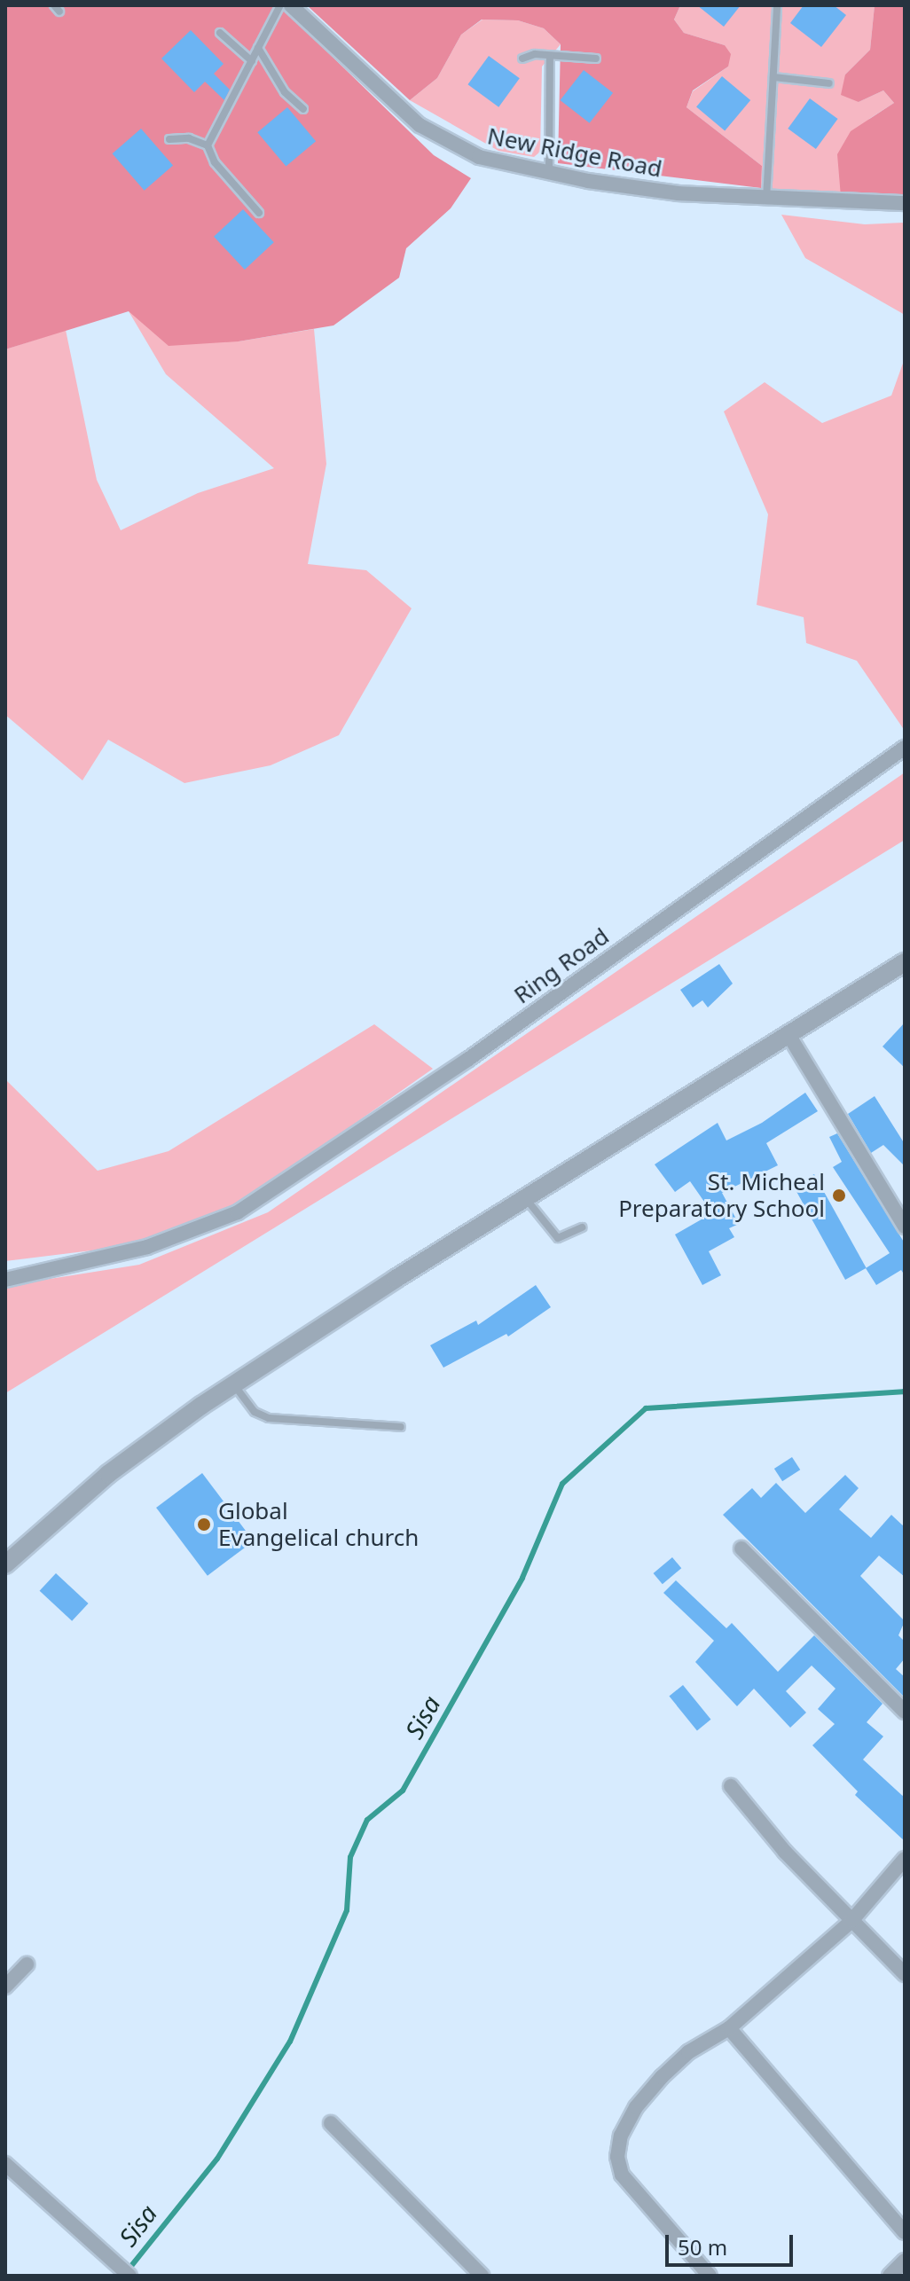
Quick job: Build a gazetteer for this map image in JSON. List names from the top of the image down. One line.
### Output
{"streets":{"street":["New Ridge Road","Ring Road"]},"water":["Sisa"],"places":["St. Micheal Preparatory School","Global Evangelical church"],"scale_bar":"50 m"}
